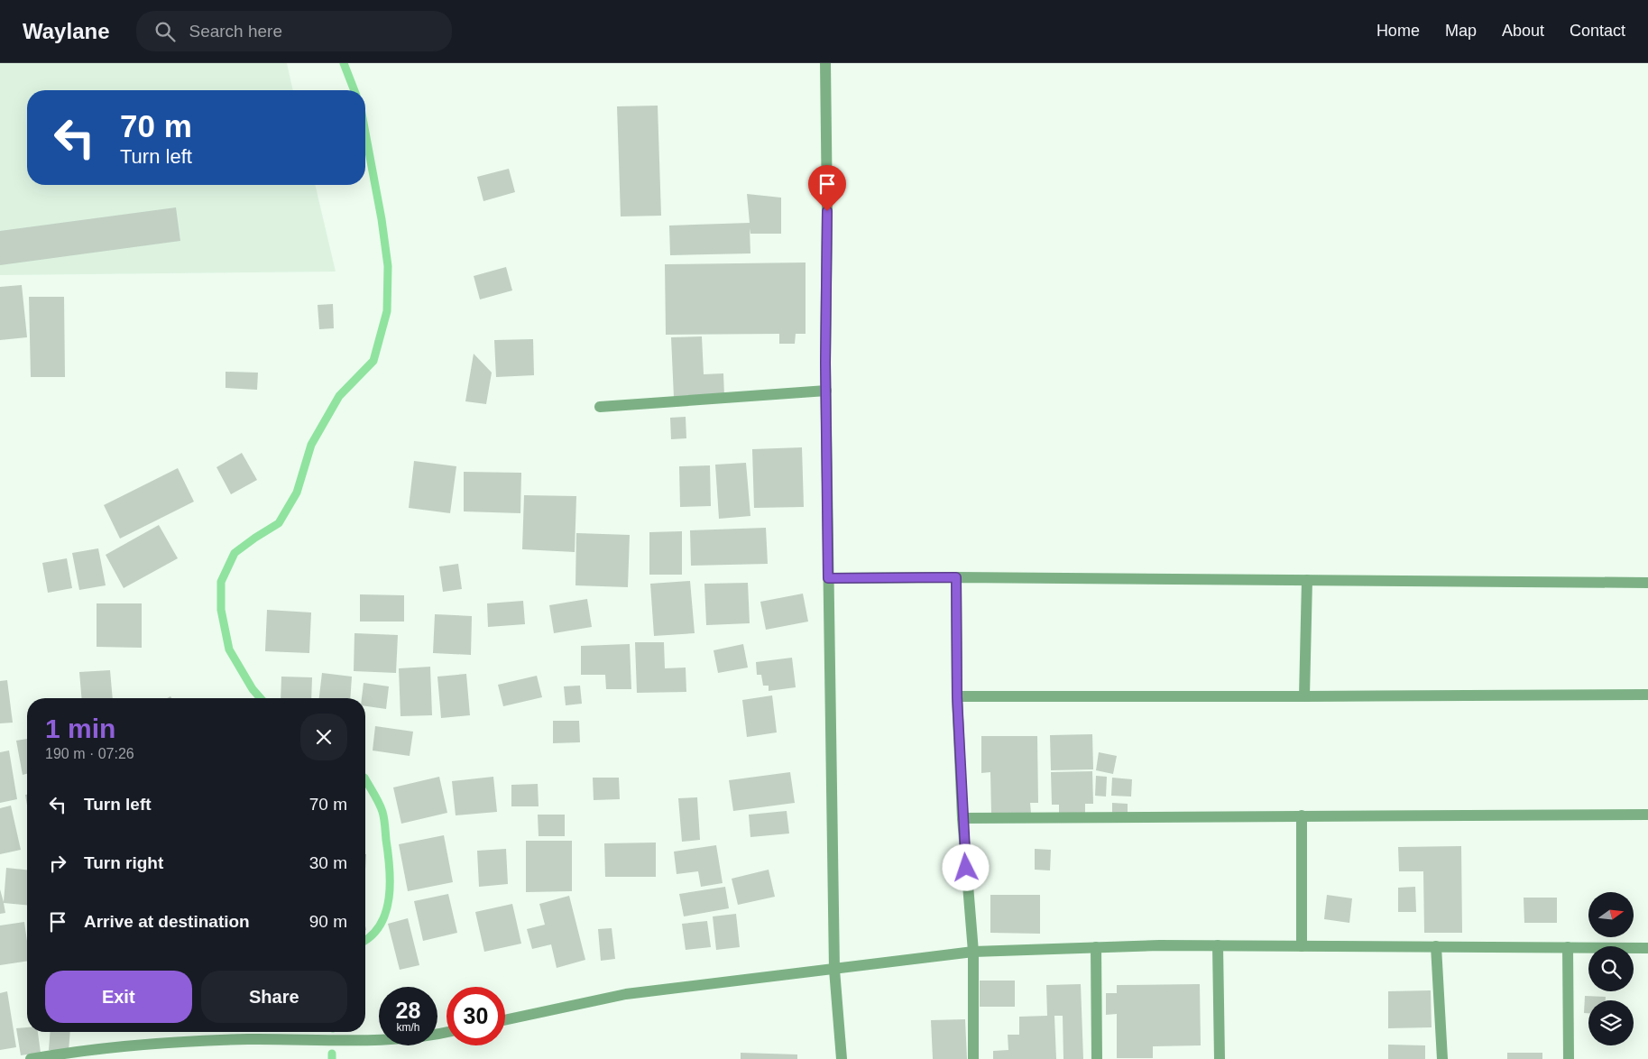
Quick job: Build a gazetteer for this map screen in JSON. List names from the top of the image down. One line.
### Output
{"north":"right","page":{"header":"Waylane","search":"Search here","nav":["Home","Map","About","Contact"],"turn":["70 m","Turn left"],"heading":["1 min","190 m · 07:26"],"list":[{"name":"Turn left","value":"70 m"},{"name":"Turn right","value":"30 m"},{"name":"Arrive at destination","value":"90 m"}],"buttons":["Exit","Share"],"speed":"28 km/h","limit":"30"}}
